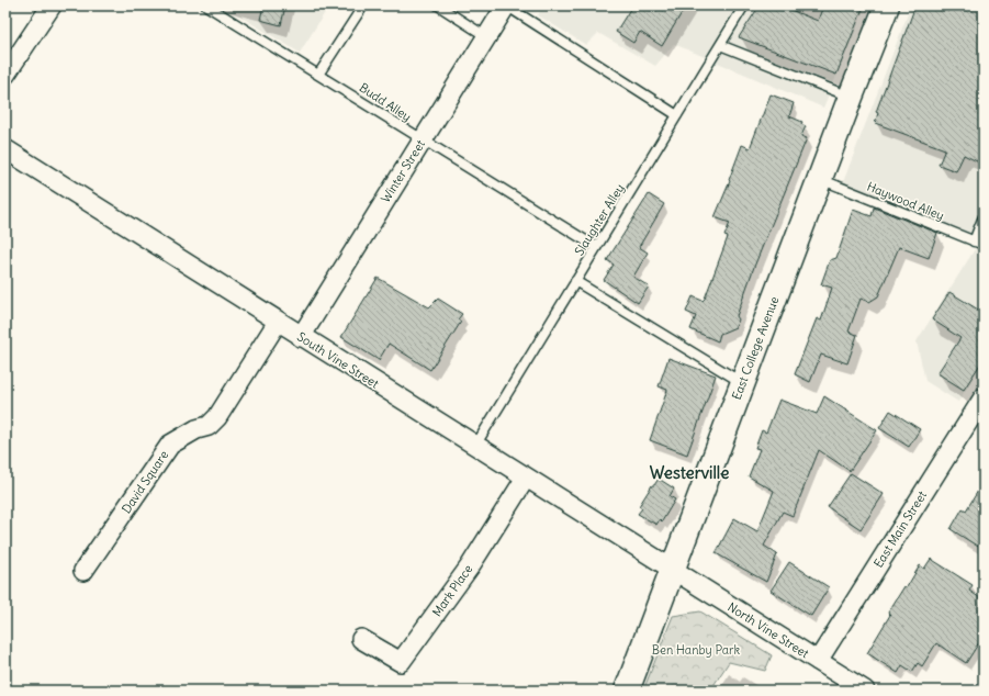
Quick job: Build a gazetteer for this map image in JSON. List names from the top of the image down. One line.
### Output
{"streets":{"street":["Winter Street","East College Avenue","South Vine Street","David Square","East Main Street","Mark Place","North Vine Street"],"lane":["Budd Alley","Haywood Alley","Slaughter Alley"]},"crossings":[["Budd Alley","Winter Street"],["Budd Alley","Slaughter Alley"],["Winter Street","South Vine Street"],["Haywood Alley","East College Avenue"],["Slaughter Alley","South Vine Street"],["East College Avenue","South Vine Street"],["East College Avenue","North Vine Street"],["South Vine Street","David Square"],["South Vine Street","Mark Place"],["South Vine Street","North Vine Street"],["East Main Street","North Vine Street"]],"districts":["Westerville"],"parks":["Ben Hanby Park"]}
